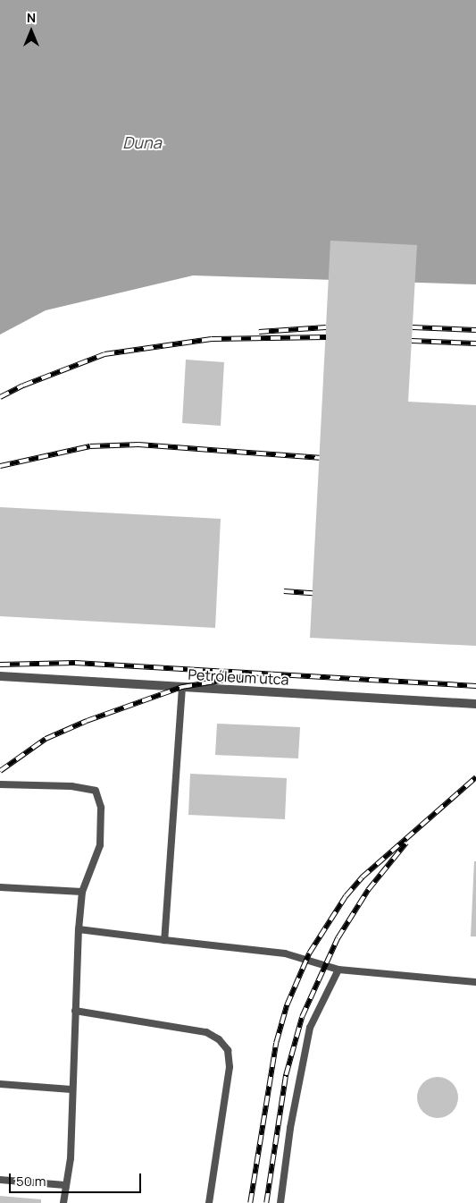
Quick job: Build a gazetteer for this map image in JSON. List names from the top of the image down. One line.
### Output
{"streets":{"street":["Petróleum utca"]},"water":["Duna"],"scale_bar":"50 m","north":"top"}
